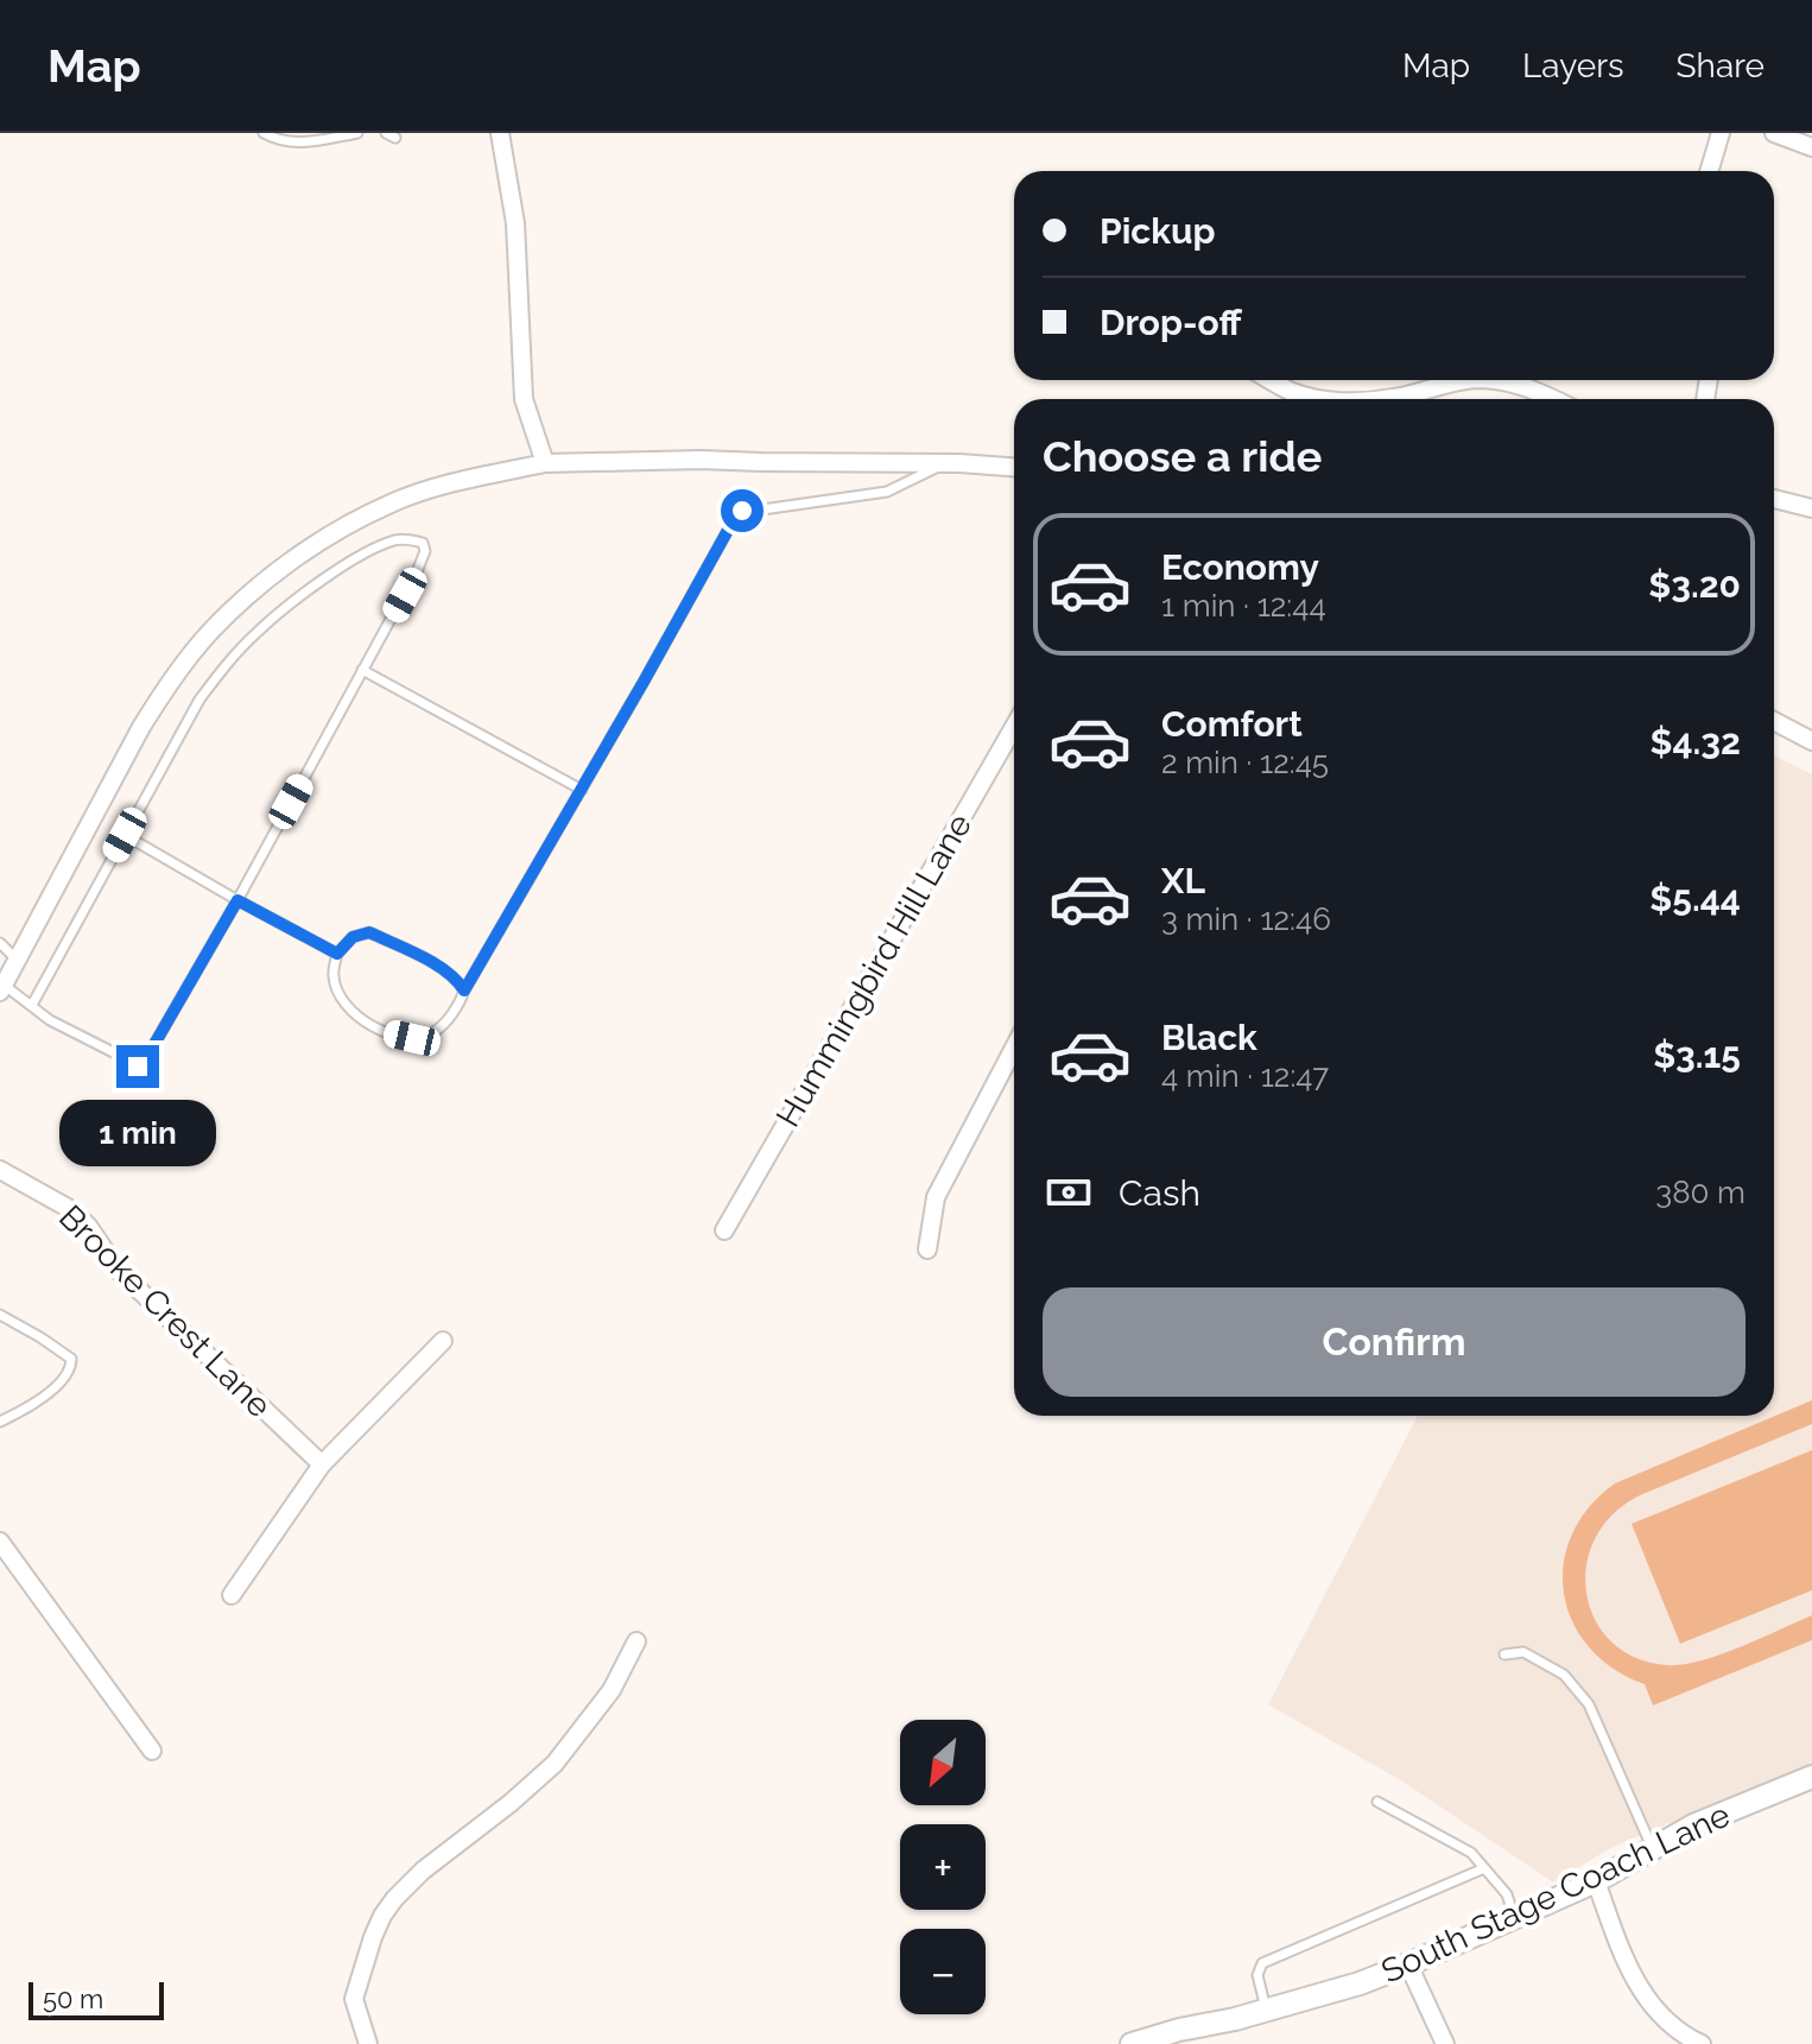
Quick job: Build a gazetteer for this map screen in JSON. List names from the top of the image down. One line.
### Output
{"streets":{"main road":["South Stage Coach Lane"],"street":["Hummingbird Hill Lane","Brooke Crest Lane"]},"scale_bar":"50 m","north":"bottom left","page":{"header":"Map","nav":["Map","Layers","Share"],"banner":["Pickup","Drop-off"],"heading":"Choose a ride","list":[{"name":"Economy","note":"1 min · 12:44","value":"$3.20"},{"name":"Comfort","note":"2 min · 12:45","value":"$4.32"},{"name":"XL","note":"3 min · 12:46","value":"$5.44"},{"name":"Black","note":"4 min · 12:47","value":"$3.15"}],"bubble":"1 min","pay":["Cash","380 m"],"buttons":"Confirm","map_buttons":["+","−"],"scale":"50 m"}}
